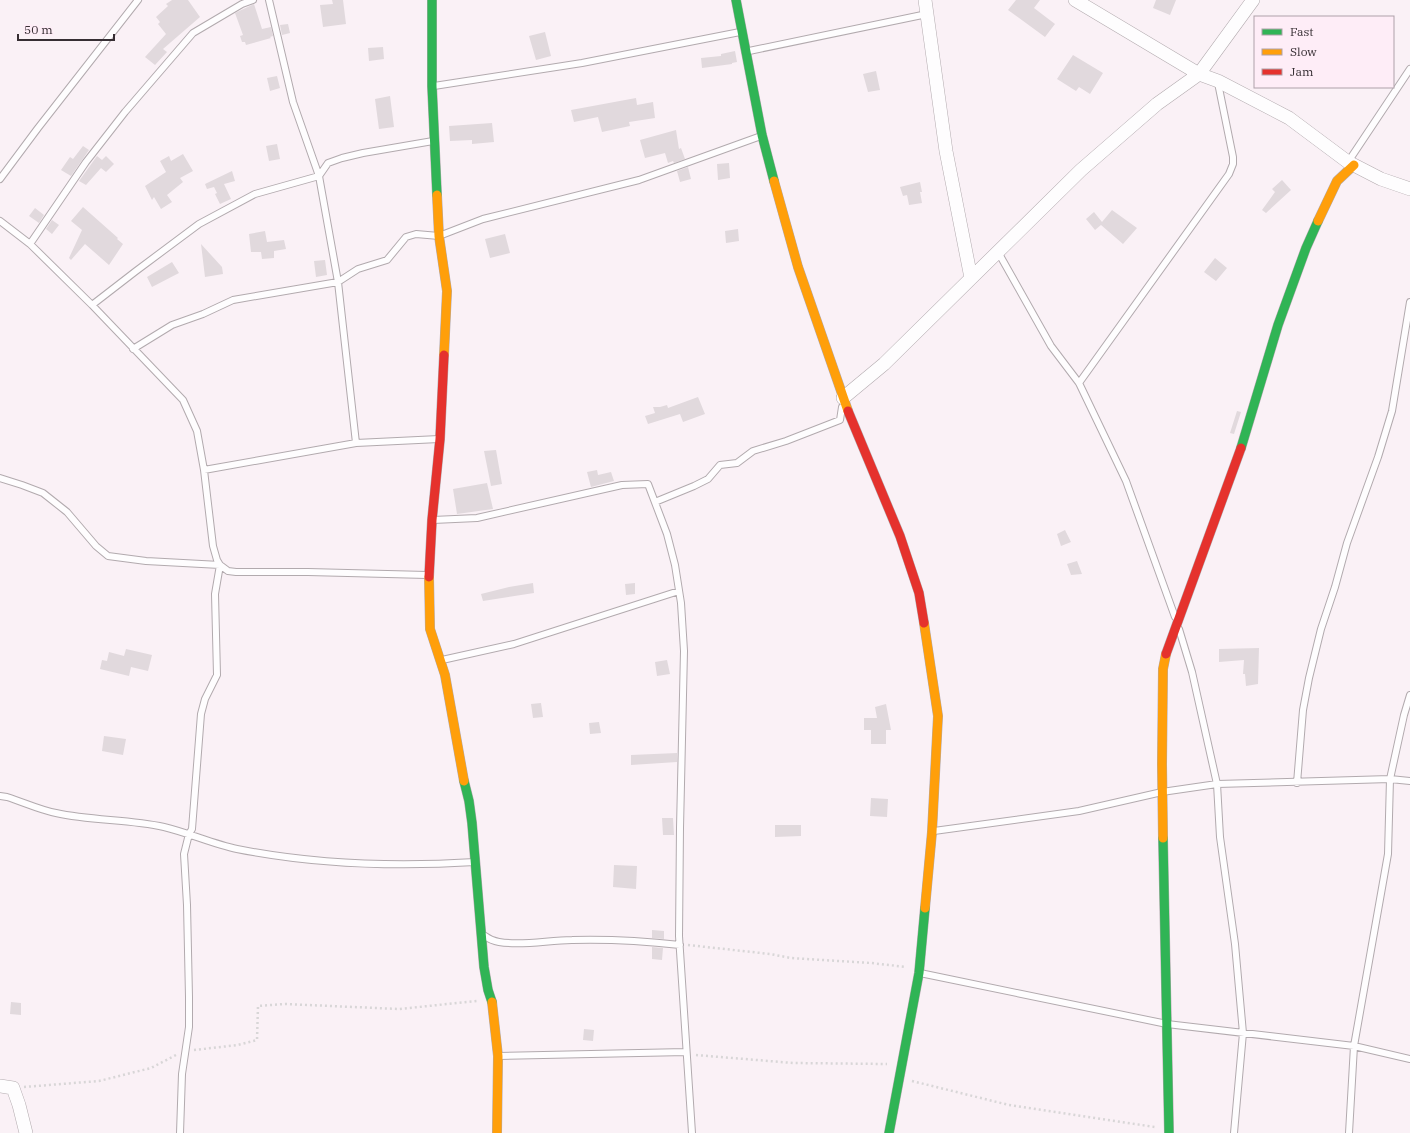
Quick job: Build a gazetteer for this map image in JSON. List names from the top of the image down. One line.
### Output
{"legend":["Fast","Slow","Jam"],"scale_bar":"50 m"}
